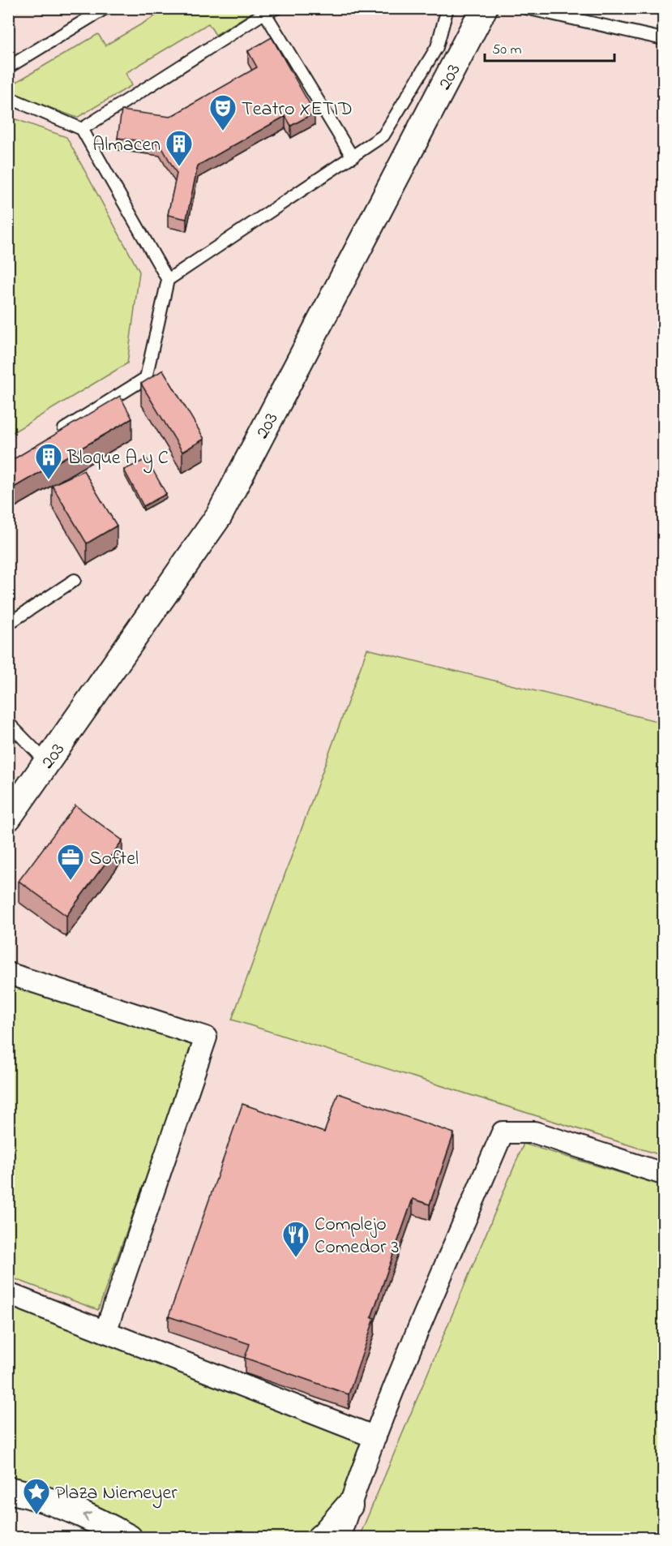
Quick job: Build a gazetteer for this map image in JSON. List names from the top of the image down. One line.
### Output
{"streets":{"street":["203"]},"places":{"theatre":["Teatro XETID"],"building":["Almacen","Bloque A y C"],"office":["Softel"],"restaurant":["Complejo Comedor 3"],"place":["Plaza Niemeyer"]},"scale_bar":"50 m"}
